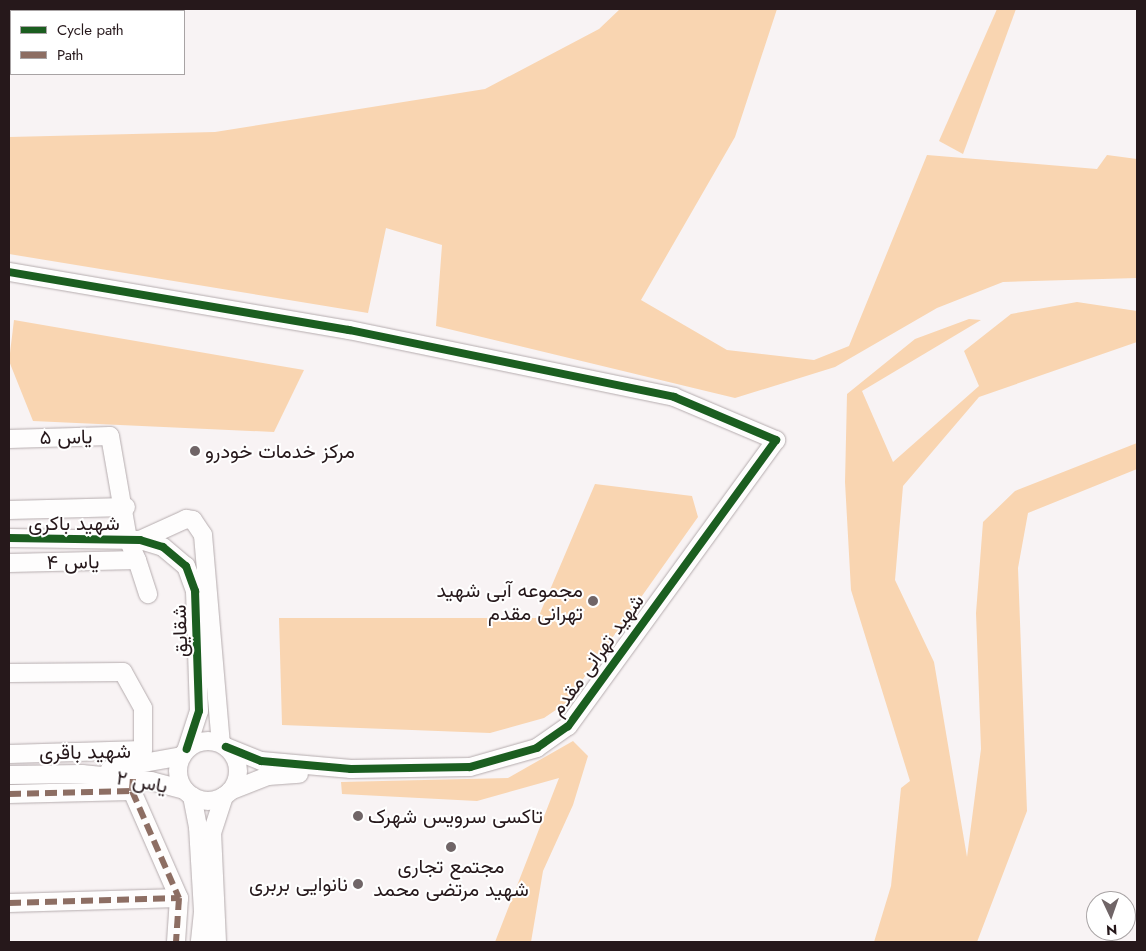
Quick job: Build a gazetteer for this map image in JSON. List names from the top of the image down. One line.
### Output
{"streets":{"street":["یاس ۵","شهید باکری","یاس ۴","شقایق","شهید تهرانی مقدم","شهید باقری","یاس ۲"]},"crossings":[["یاس ۵","شهید باکری"],["یاس ۵","شقایق"],["شهید باکری","شقایق"],["شقایق","شهید تهرانی مقدم"],["شقایق","یاس ۲"],["شهید تهرانی مقدم","یاس ۲"],["شهید باقری","یاس ۲"]],"places":["مرکز خدمات خودرو","مجموعه آبی شهید تهرانی مقدم","تاکسی سرویس شهرک","مجتمع تجاری شهید مرتضی محمد","نانوایی بربری"],"legend":["Cycle path","Path"],"north":"bottom"}
